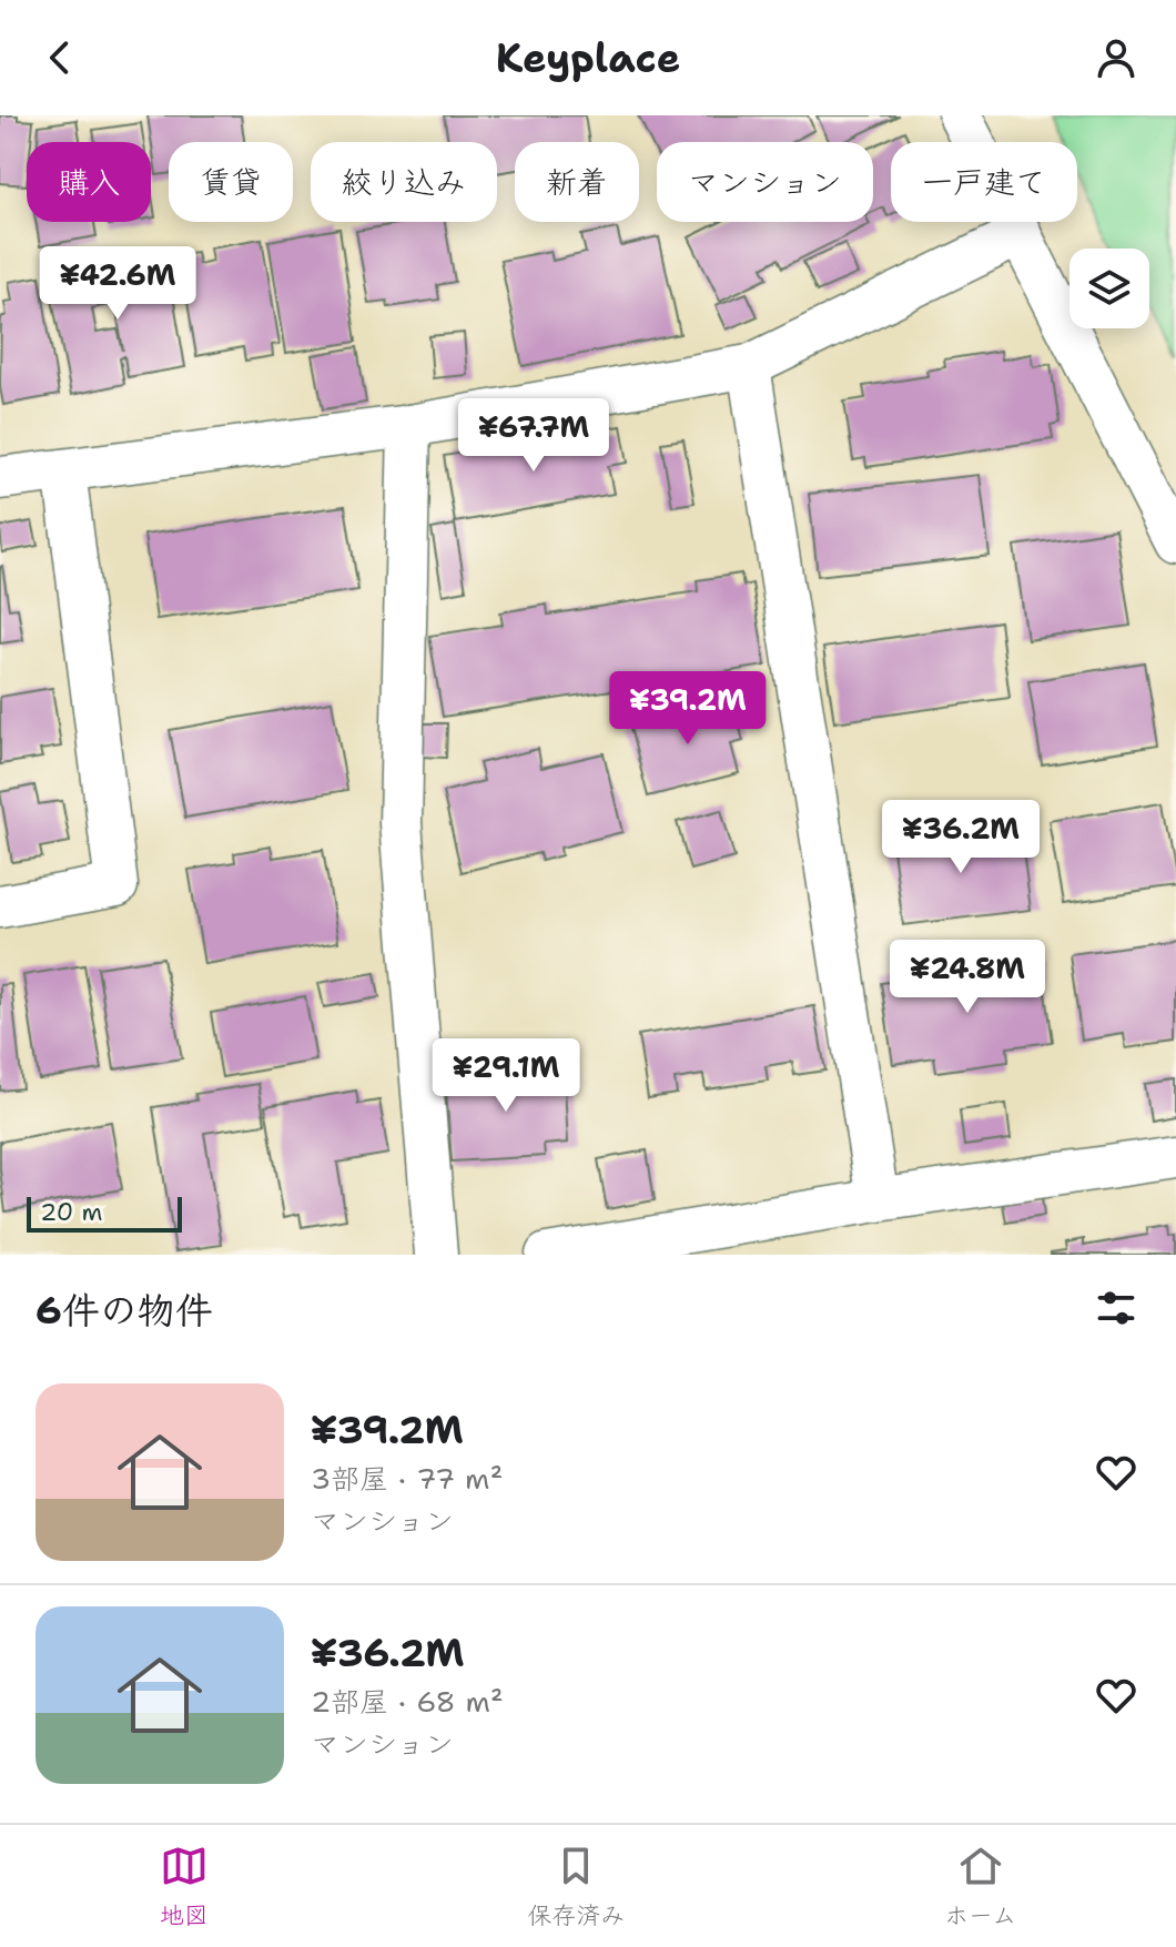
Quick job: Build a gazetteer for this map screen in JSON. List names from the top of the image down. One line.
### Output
{"scale_bar":"20 m","page":{"header":"Keyplace","chip":["購入","賃貸","絞り込み","新着","マンション","一戸建て"],"price":["¥42.6M","¥67.7M","¥39.2M","¥36.2M","¥24.8M","¥29.1M"],"scale":"20 m","heading":"6件の物件","list":[{"name":"¥39.2M","note":"3部屋 · 77 m² · マンション"},{"name":"¥36.2M","note":"2部屋 · 68 m² · マンション"}],"tabs":["地図","保存済み","ホーム"]}}
